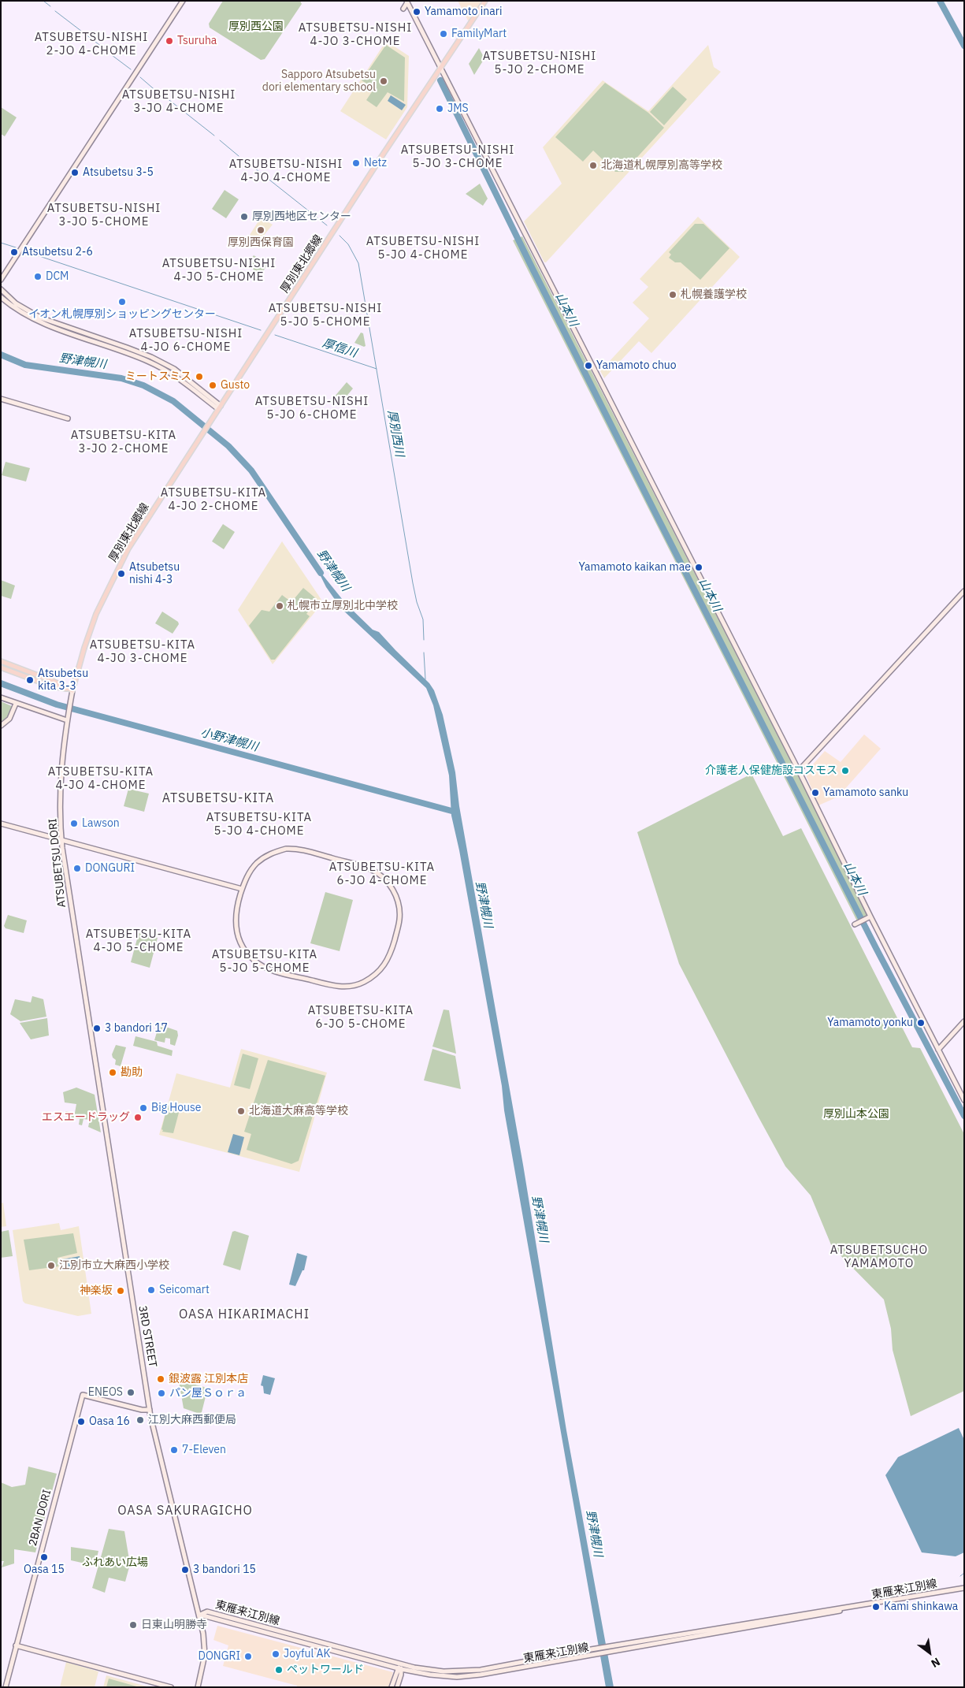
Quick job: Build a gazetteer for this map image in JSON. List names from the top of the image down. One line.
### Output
{"streets":{"main road":["厚別東北郷線"],"street":["ATSUBETSU DORI","3RD STREET","2BAN DORI","東雁来江別線"]},"crossings":[["厚別東北郷線","ATSUBETSU DORI"],["ATSUBETSU DORI","3RD STREET"],["3RD STREET","2BAN DORI"],["3RD STREET","東雁来江別線"]],"districts":["ATSUBETSU-NISHI 4-JO 3-CHOME","ATSUBETSU-NISHI 2-JO 4-CHOME","ATSUBETSU-NISHI 5-JO 2-CHOME","ATSUBETSU-NISHI 3-JO 4-CHOME","ATSUBETSU-NISHI 5-JO 3-CHOME","ATSUBETSU-NISHI 4-JO 4-CHOME","ATSUBETSU-NISHI 3-JO 5-CHOME","ATSUBETSU-NISHI 5-JO 4-CHOME","ATSUBETSU-NISHI 4-JO 5-CHOME","ATSUBETSU-NISHI 5-JO 5-CHOME","ATSUBETSU-NISHI 4-JO 6-CHOME","ATSUBETSU-NISHI 5-JO 6-CHOME","ATSUBETSU-KITA 3-JO 2-CHOME","ATSUBETSU-KITA 4-JO 2-CHOME","ATSUBETSU-KITA 4-JO 3-CHOME","ATSUBETSU-KITA 4-JO 4-CHOME","ATSUBETSU-KITA","ATSUBETSU-KITA 5-JO 4-CHOME","ATSUBETSU-KITA 6-JO 4-CHOME","ATSUBETSU-KITA 4-JO 5-CHOME","ATSUBETSU-KITA 5-JO 5-CHOME","ATSUBETSU-KITA 6-JO 5-CHOME","ATSUBETSUCHO YAMAMOTO","OASA HIKARIMACHI","OASA SAKURAGICHO"],"water":["山本川","厚信川","野津幌川","厚別西川","小野津幌川"],"parks":["厚別西公園","厚別山本公園","ふれあい広場"],"places":["Yamamoto inari","FamilyMart","Tsuruha","Sapporo Atsubetsu dori elementary school","JMS","Netz","北海道札幌厚別高等学校","Atsubetsu 3-5","厚別西地区センター","厚別西保育園","Atsubetsu 2-6","DCM","札幌養護学校","イオン札幌厚別ショッピングセンター","Yamamoto chuo","ミートスミス","Gusto","Yamamoto kaikan mae","Atsubetsu nishi 4-3","札幌市立厚別北中学校","Atsubetsu kita 3-3","介護老人保健施設コスモス","Yamamoto sanku","Lawson","DONGURI","Yamamoto yonku","3 bandori 17","勘助","Big House","北海道大麻高等学校","エスエードラッグ","江別市立大麻西小学校","Seicomart","神楽坂","銀波露 江別本店","ENEOS","パン屋Ｓｏｒａ","江別大麻西郵便局","Oasa 16","7-Eleven","Oasa 15","3 bandori 15","Kami shinkawa","日東山明勝寺","Joyful AK","DONGRI","ペットワールド"],"north":"bottom right"}
